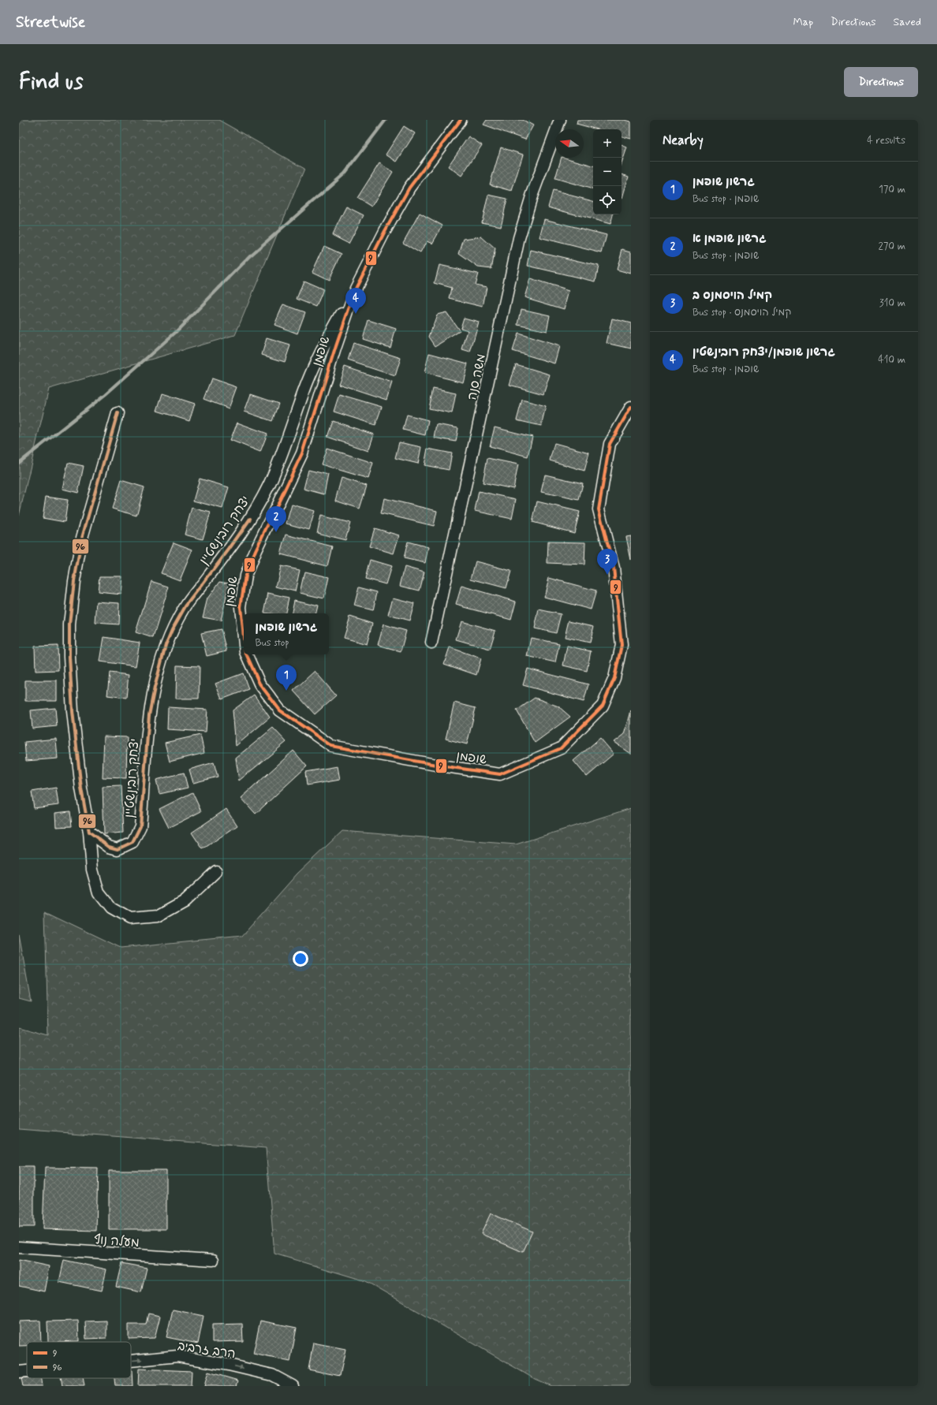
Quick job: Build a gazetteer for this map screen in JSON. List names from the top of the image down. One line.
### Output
{"streets":{"street":["שופמן","משה סנה","יצחק רובינשטיין","מעלה נוף","הרב זרביב"]},"crossings":[["שופמן","יצחק רובינשטיין"]],"one_way":["הרב זרביב"],"lines":["transit line 9","transit line 96"],"legend":["9","96"],"north":"left","page":{"header":"Streetwise","nav":["Map","Directions","Saved"],"buttons":"Directions","title":"Find us","heading":["Nearby","4 results"],"map_buttons":["+","−"],"list":[{"mark":"1","name":"גרשון שופמן","note":"Bus stop · שופמן","value":"170 m"},{"mark":"2","name":"גרשון שופמן א","note":"Bus stop · שופמן","value":"270 m"},{"mark":"3","name":"קמיל הויסמנס ב","note":"Bus stop · קמיל הויסמנס","value":"310 m"},{"mark":"4","name":"גרשון שופמן/יצחק רובינשטין","note":"Bus stop · שופמן","value":"410 m"}],"pins":["4","2","3","1"],"popup":["גרשון שופמן","Bus stop"]}}
